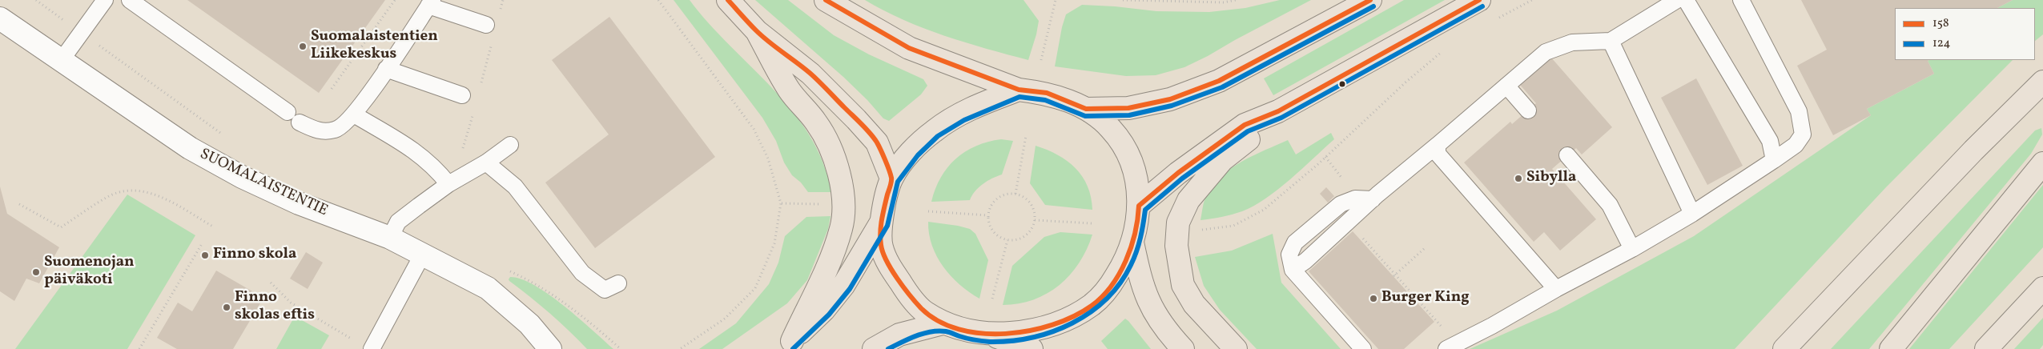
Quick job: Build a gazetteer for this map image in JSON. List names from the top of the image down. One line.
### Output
{"streets":{"street":["SUOMALAISTENTIE"]},"places":["Suomalaistentien Liikekeskus","Sibylla","Finno skola","Suomenojan päiväkoti","Burger King","Finno skolas eftis"],"lines":["transit line 158","transit line 124"],"legend":["158","124"]}
